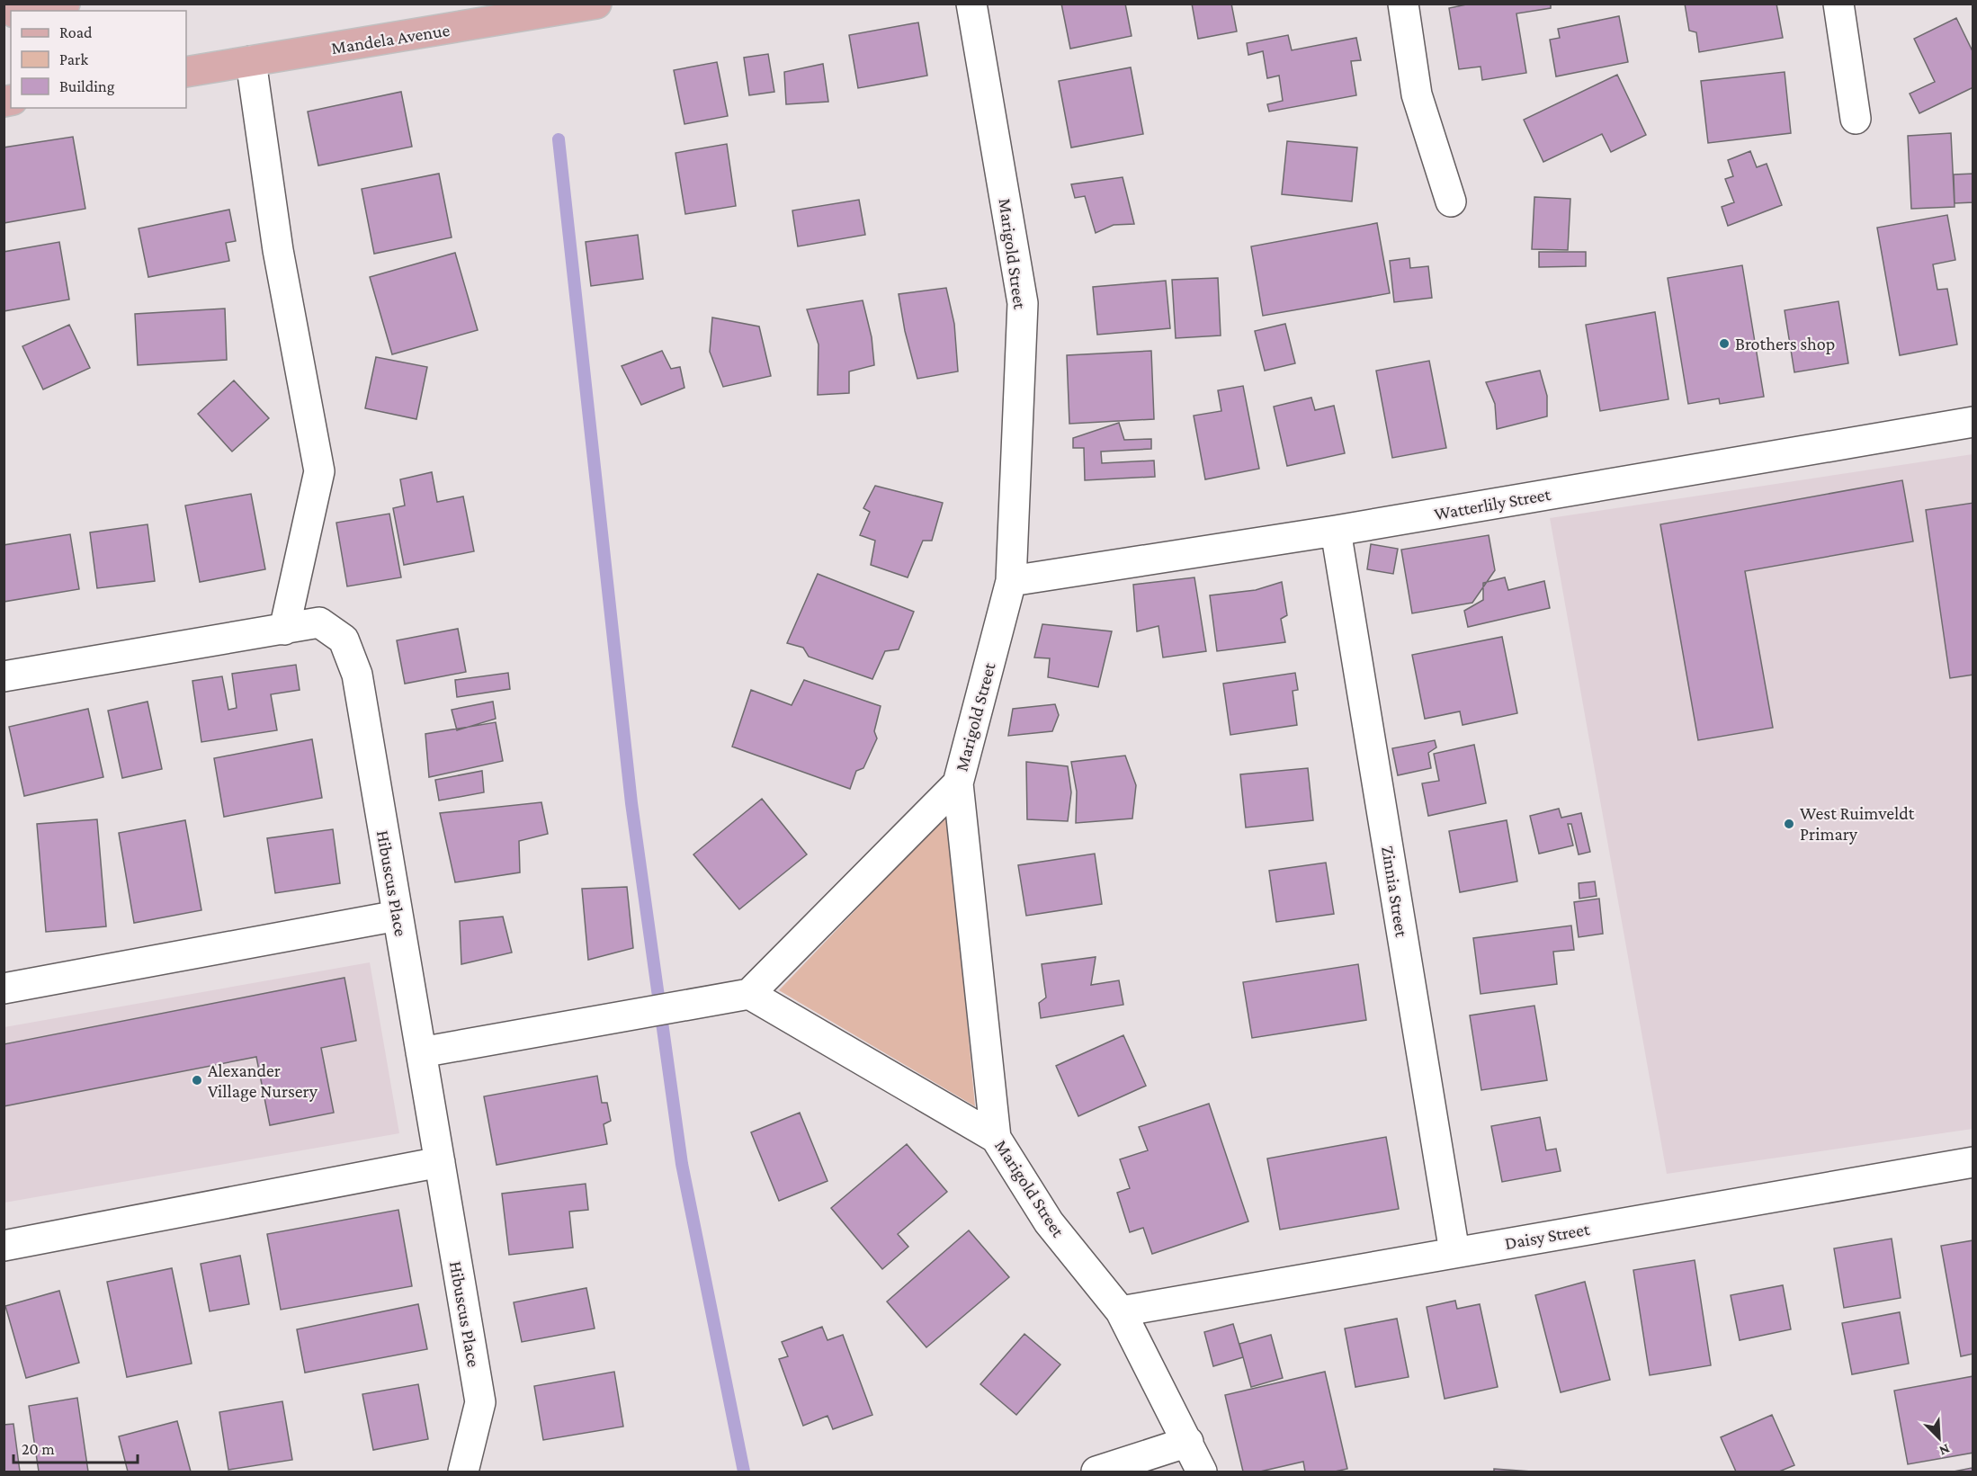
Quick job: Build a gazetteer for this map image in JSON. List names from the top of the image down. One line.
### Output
{"streets":{"main road":["Mandela Avenue"],"street":["Marigold Street","Watterlily Street","Hibuscus Place","Zinnia Street","Daisy Street"]},"crossings":[["Marigold Street","Watterlily Street"],["Marigold Street","Daisy Street"],["Watterlily Street","Zinnia Street"],["Zinnia Street","Daisy Street"]],"places":["Brothers shop","West Ruimveldt Primary","Alexander Village Nursery"],"legend":["Road","Park","Building"],"scale_bar":"20 m","north":"bottom right"}
